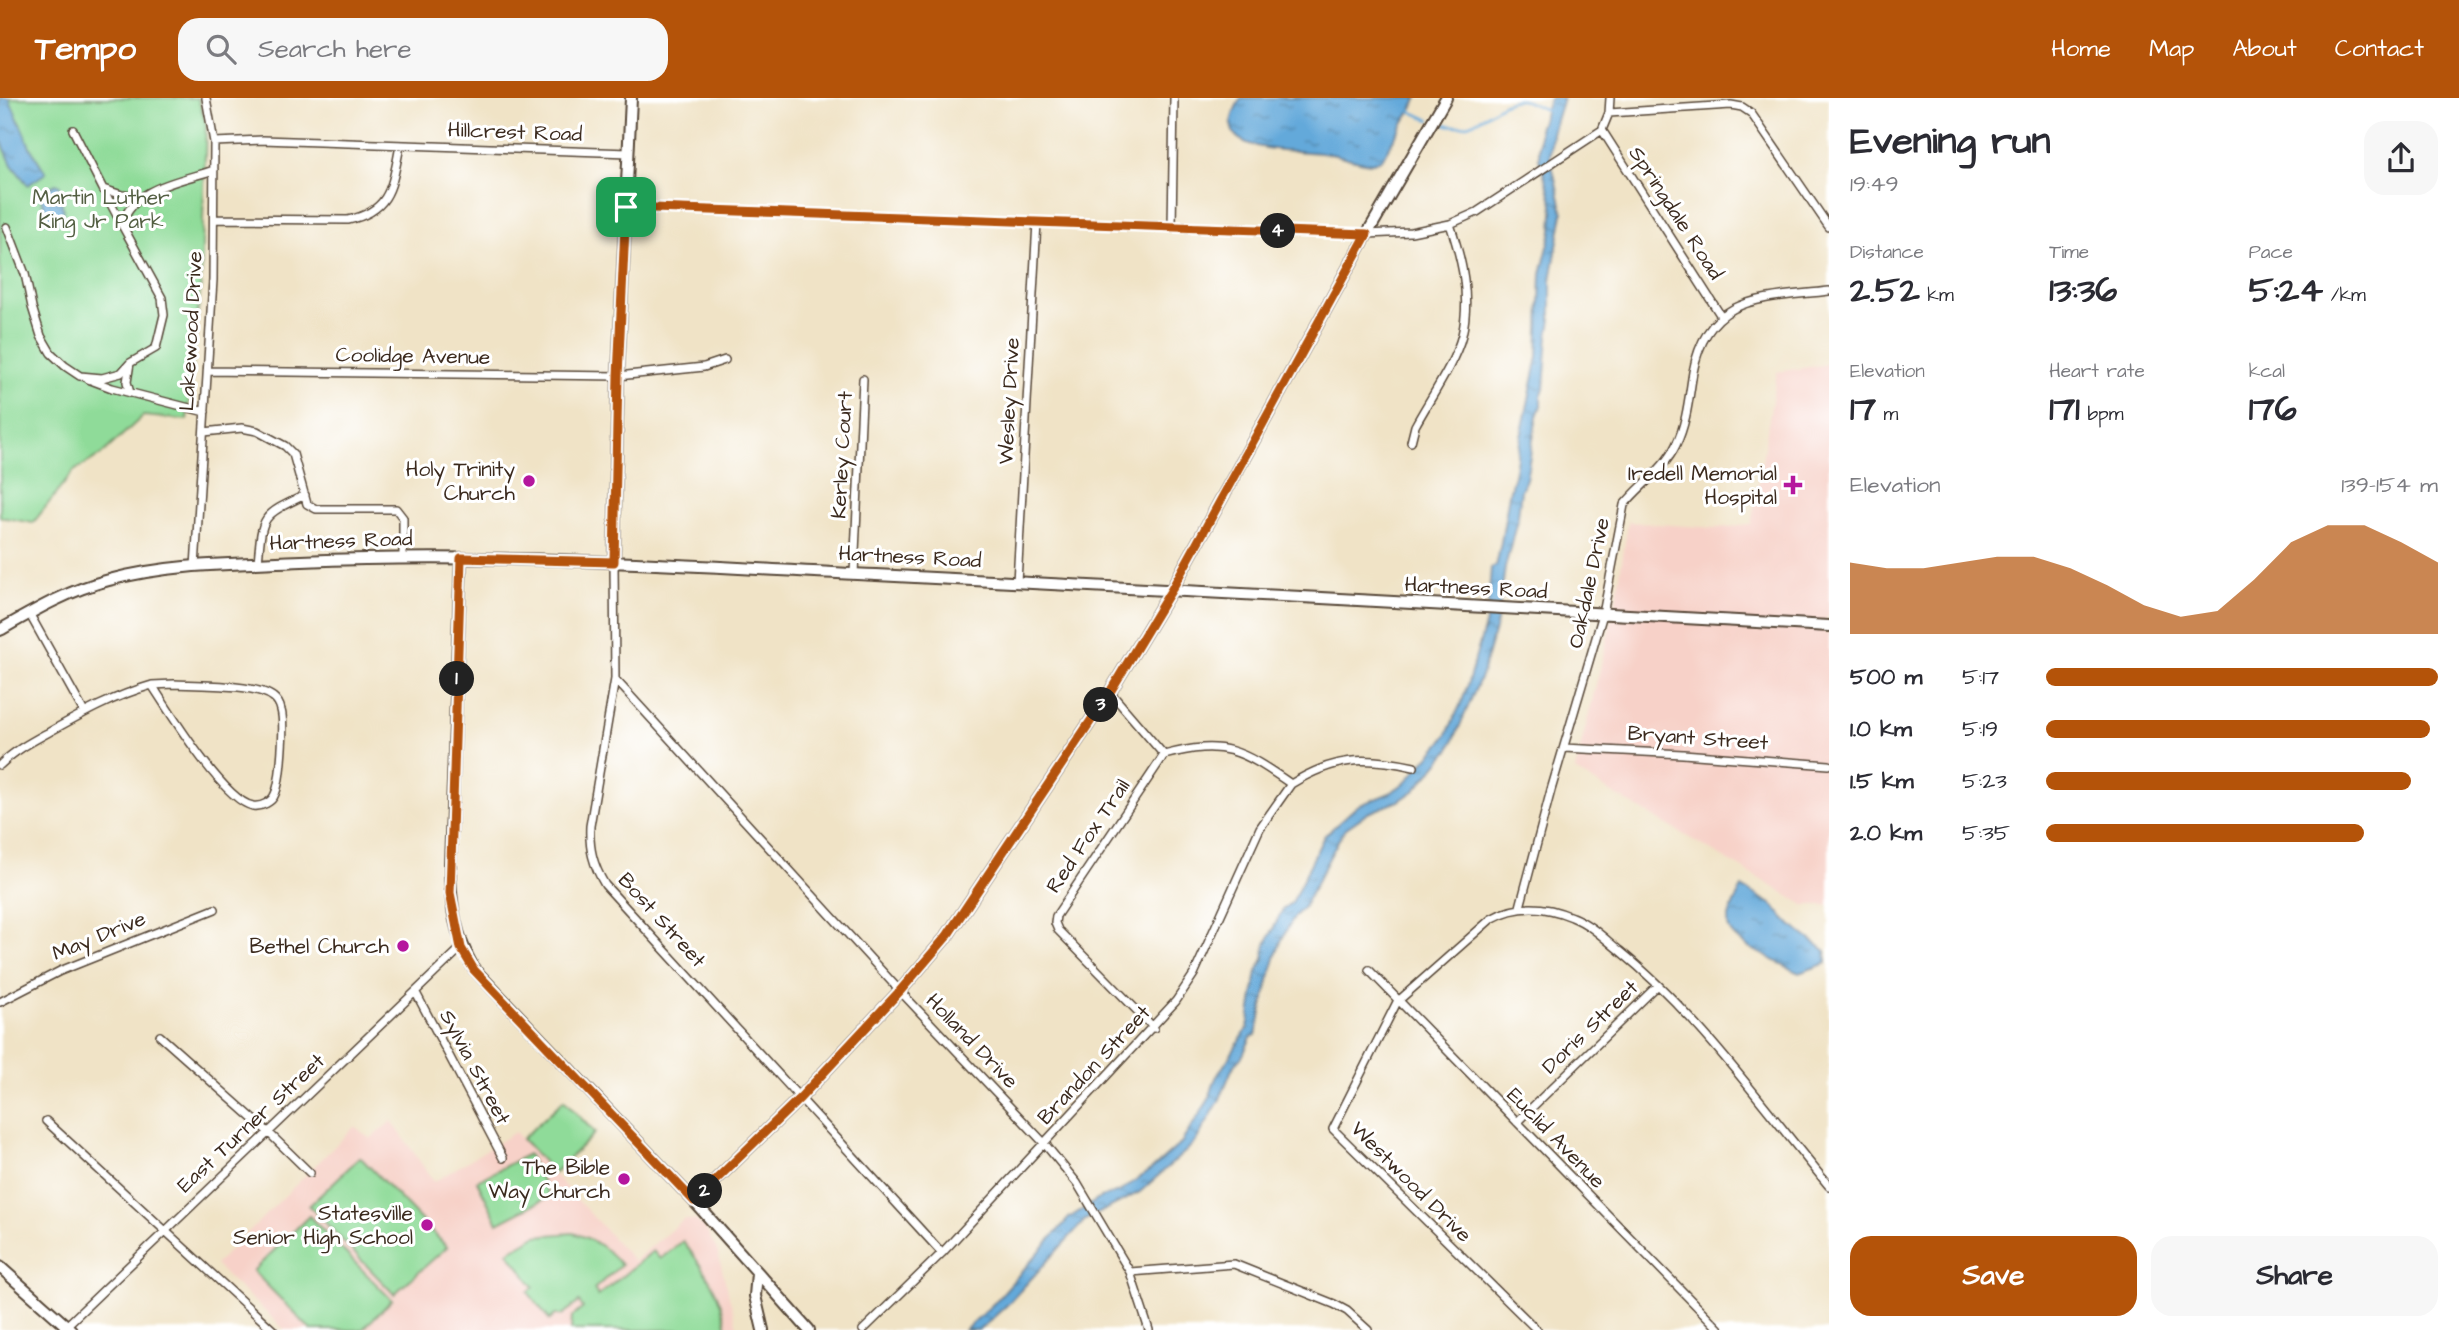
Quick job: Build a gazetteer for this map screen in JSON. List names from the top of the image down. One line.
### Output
{"streets":{"street":["Hillcrest Road","Springdale Road","Lakewood Drive","Coolidge Avenue","Wesley Drive","Kerley Court","Hartness Road","Oakdale Drive","Bryant Street","Red Fox Trail","Bost Street","May Drive","Doris Street","Holland Drive","Brandon Street","Sylvia Street","East Turner Street","Euclid Avenue","Westwood Drive"]},"crossings":[["Hillcrest Road","Lakewood Drive"],["Springdale Road","Oakdale Drive"],["Lakewood Drive","Coolidge Avenue"],["Lakewood Drive","Hartness Road"],["Wesley Drive","Hartness Road"],["Kerley Court","Hartness Road"],["Hartness Road","Oakdale Drive"],["Hartness Road","Bost Street"],["Oakdale Drive","Bryant Street"],["Red Fox Trail","Brandon Street"],["Bost Street","Holland Drive"],["Bost Street","Brandon Street"],["Doris Street","Euclid Avenue"],["Holland Drive","Brandon Street"],["Sylvia Street","East Turner Street"],["Euclid Avenue","Westwood Drive"]],"parks":["Martin Luther King Jr Park"],"places":{"other":["Holy Trinity Church","Bethel Church","The Bible Way Church","Statesville Senior High School"],"health":["Iredell Memorial Hospital"]},"page":{"header":"Tempo","search":"Search here","nav":["Home","Map","About","Contact"],"heading":["Evening run","19:49"],"pins":["4","1","3","2"],"stats":[["Distance","2.52 km"],["Time","13:36"],["Pace","5:24 /km"],["Elevation","17 m"],["Heart rate","171 bpm"],["kcal","176"]],"chart":["Elevation","139–154 m"],"list":[{"name":"500 m","note":"5:17"},{"name":"1.0 km","note":"5:19"},{"name":"1.5 km","note":"5:23"},{"name":"2.0 km","note":"5:35"}],"buttons":["Save","Share"]}}
